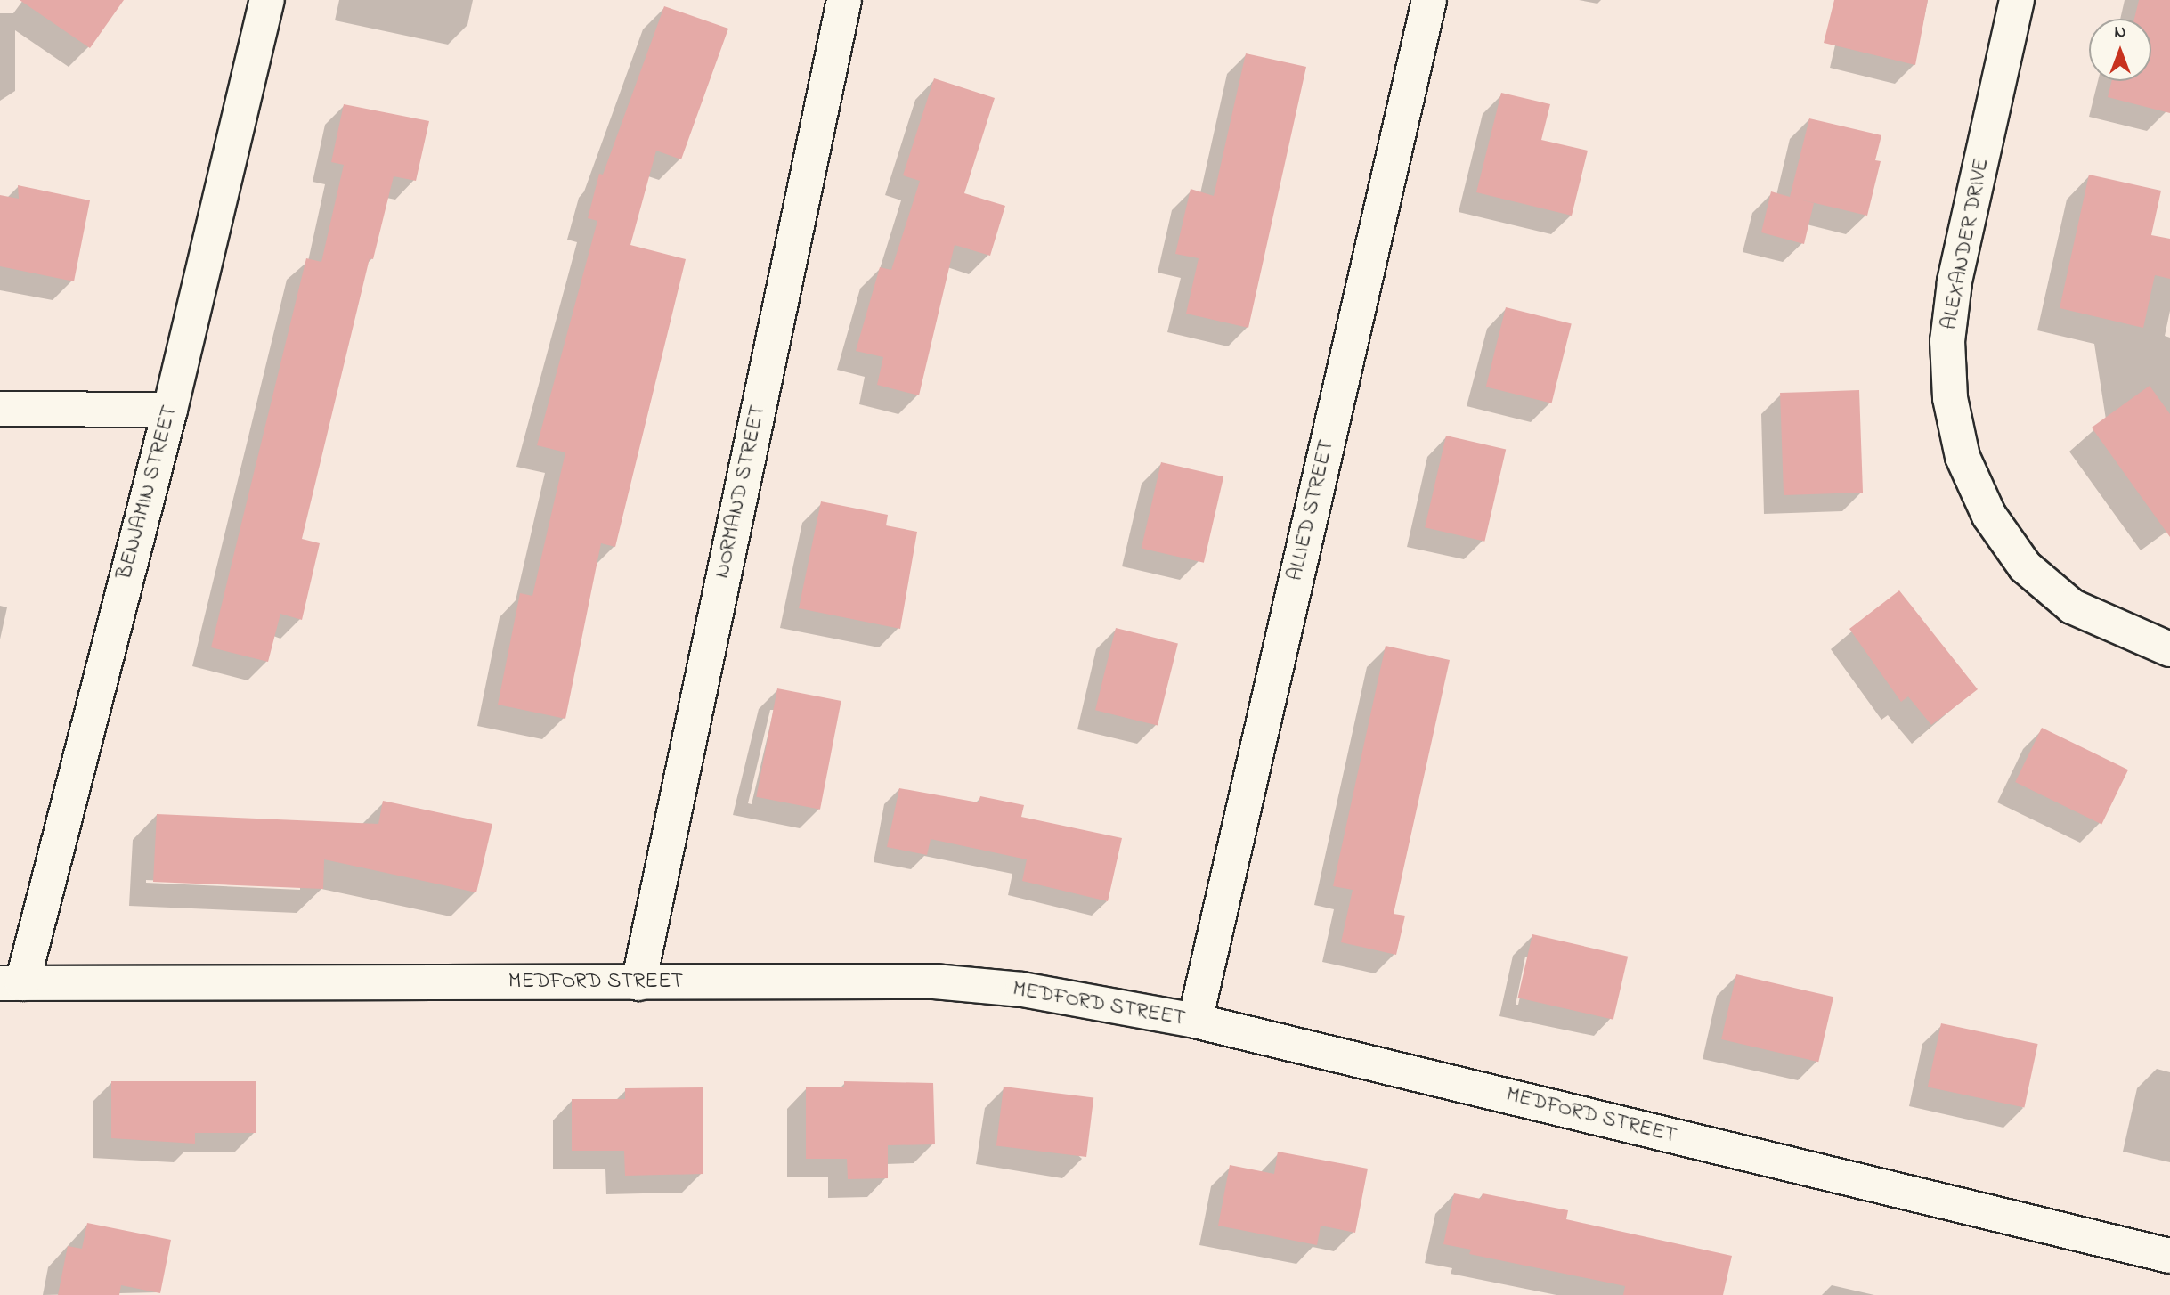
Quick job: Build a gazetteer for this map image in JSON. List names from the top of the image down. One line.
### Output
{"streets":{"street":["ALEXANDER DRIVE","NORMAND STREET","BENJAMIN STREET","ALLIED STREET","MEDFORD STREET"]},"crossings":[["NORMAND STREET","MEDFORD STREET"],["BENJAMIN STREET","MEDFORD STREET"],["ALLIED STREET","MEDFORD STREET"]],"north":"top"}
